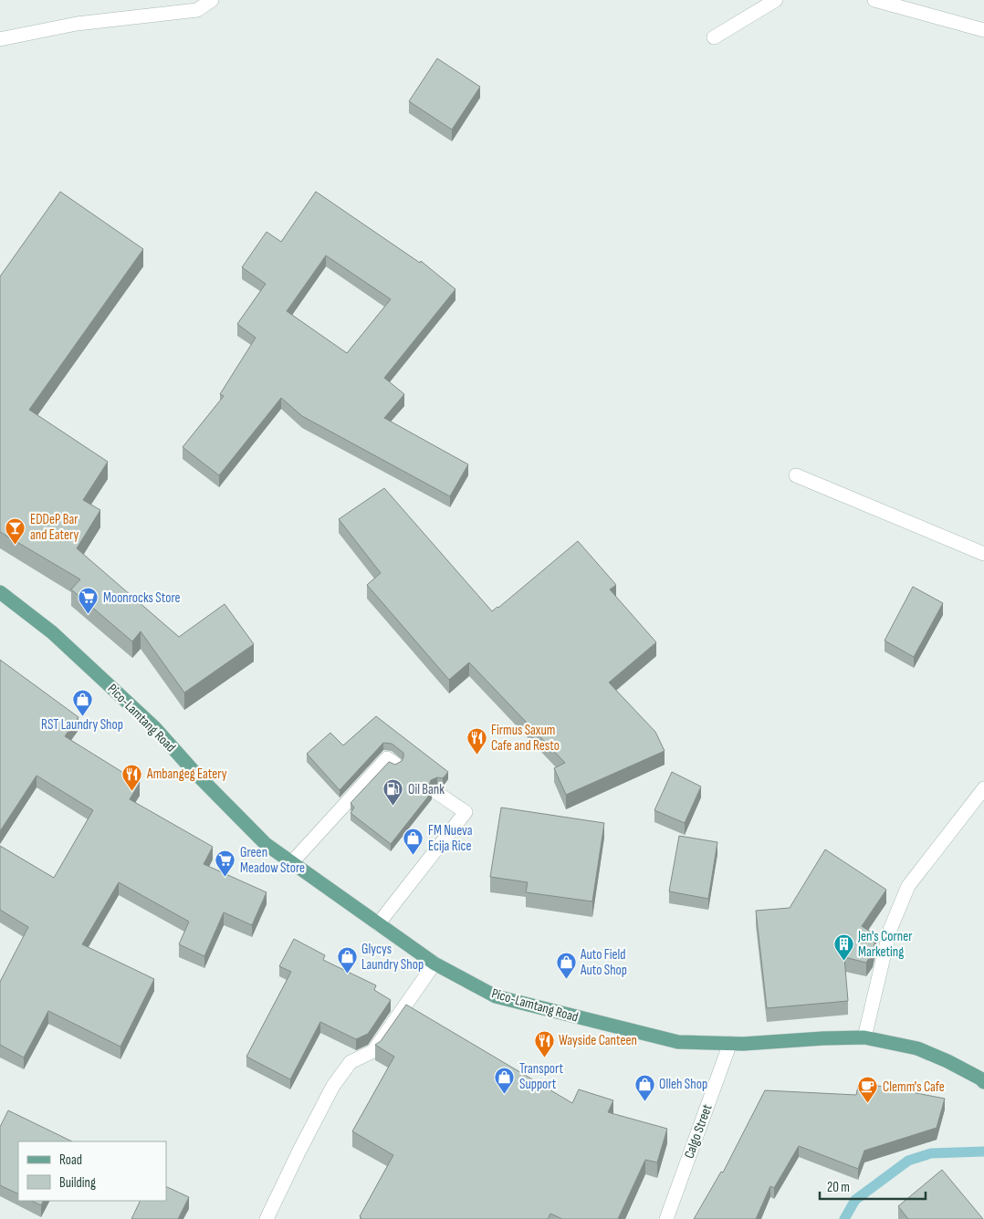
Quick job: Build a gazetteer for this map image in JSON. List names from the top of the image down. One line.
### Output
{"streets":{"main road":["Pico-Lamtang Road"],"street":["Calgo Street"]},"crossings":[["Pico-Lamtang Road","Calgo Street"]],"places":{"bar":["EDDeP Bar and Eatery"],"supermarket":["Moonrocks Store","Green Meadow Store"],"shop":["RST Laundry Shop","FM Nueva Ecija Rice","Glycys Laundry Shop","Auto Field Auto Shop","Transport Support","Olleh Shop"],"restaurant":["Firmus Saxum Cafe and Resto","Ambangeg Eatery","Wayside Canteen"],"fuel station":["Oil Bank"],"building":["Jen's Corner Marketing"],"cafe":["Clemm's Cafe"]},"legend":["Road","Building"],"scale_bar":"20 m"}
